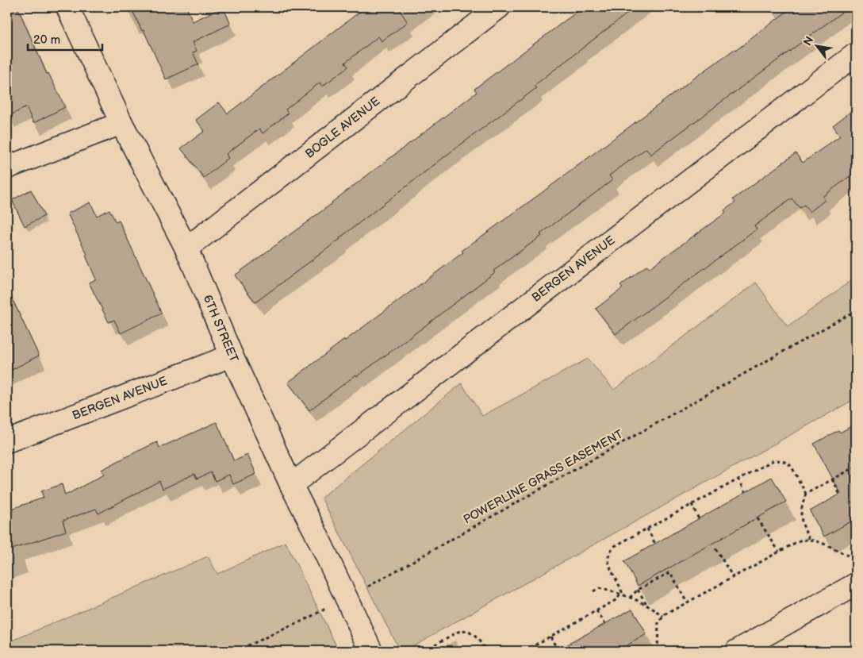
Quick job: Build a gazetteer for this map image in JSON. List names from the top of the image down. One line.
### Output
{"streets":{"street":["BOGLE AVENUE","BERGEN AVENUE","6TH STREET"],"path":["POWERLINE GRASS EASEMENT"]},"crossings":[["BOGLE AVENUE","6TH STREET"],["BERGEN AVENUE","6TH STREET"],["6TH STREET","POWERLINE GRASS EASEMENT"]],"scale_bar":"20 m","north":"top left"}
